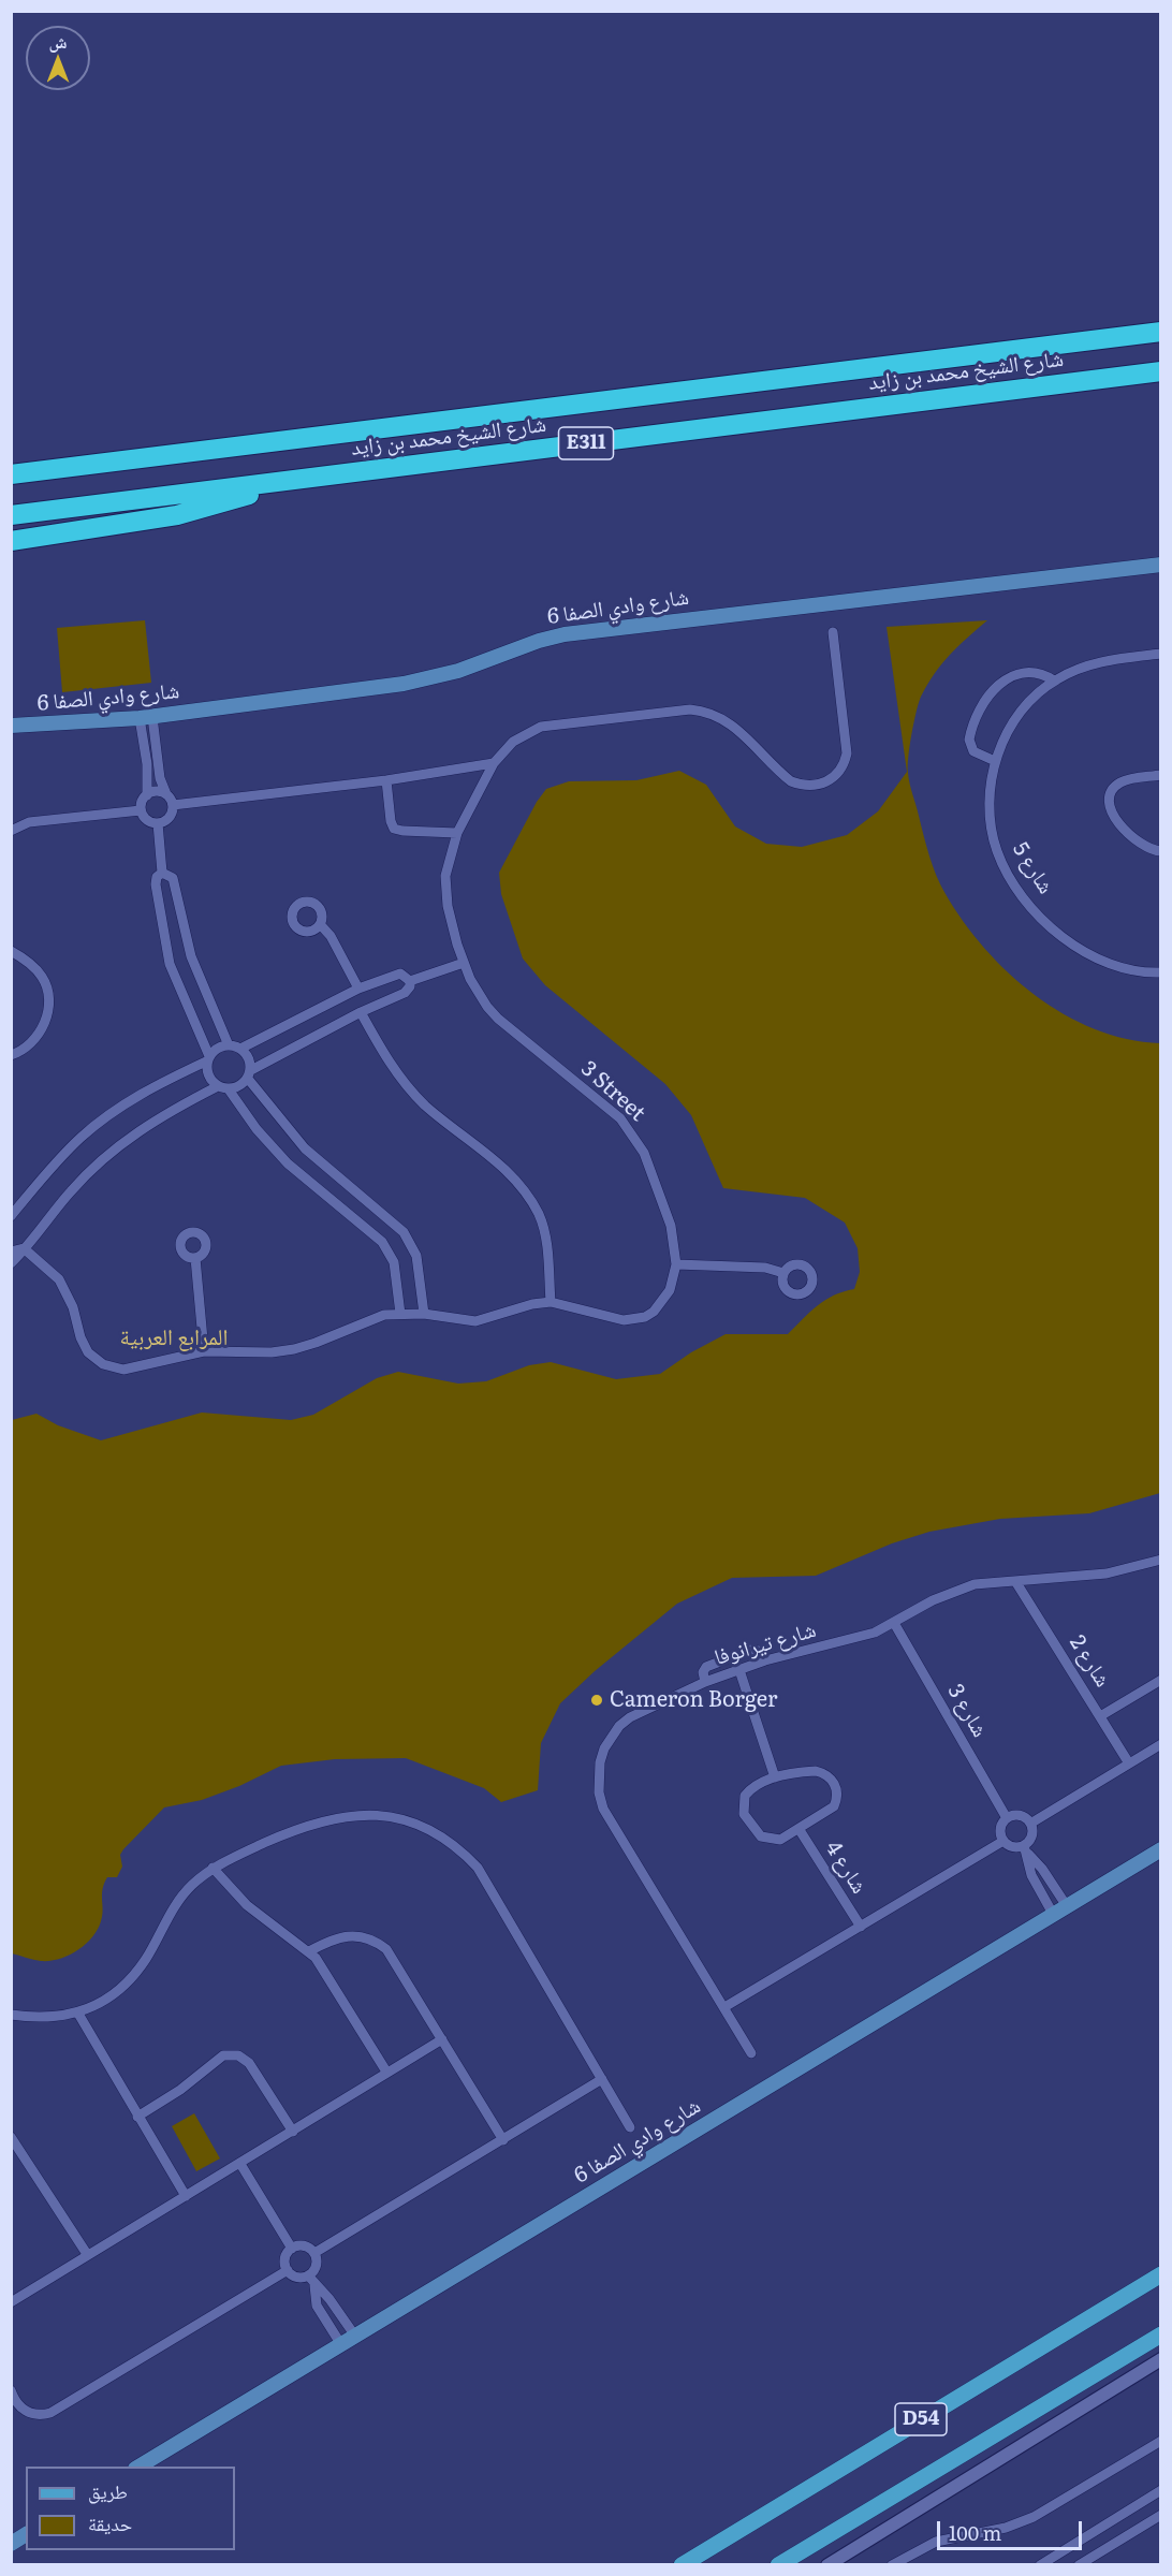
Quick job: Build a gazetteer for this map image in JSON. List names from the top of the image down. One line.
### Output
{"streets":{"highway":["شارع الشيخ محمد بن زايد","E311"],"main road":["شارع وادي الصفا 6","D54"],"street":["شارع 5","3 Street","شارع تيرانوفا","شارع 2","شارع 3","شارع 4"]},"crossings":[["شارع تيرانوفا","شارع 2"],["شارع تيرانوفا","شارع 3"]],"districts":["المرابع العربية"],"places":["Cameron Borger"],"legend":["طريق","حديقة"],"scale_bar":"100 m","north":"top"}
